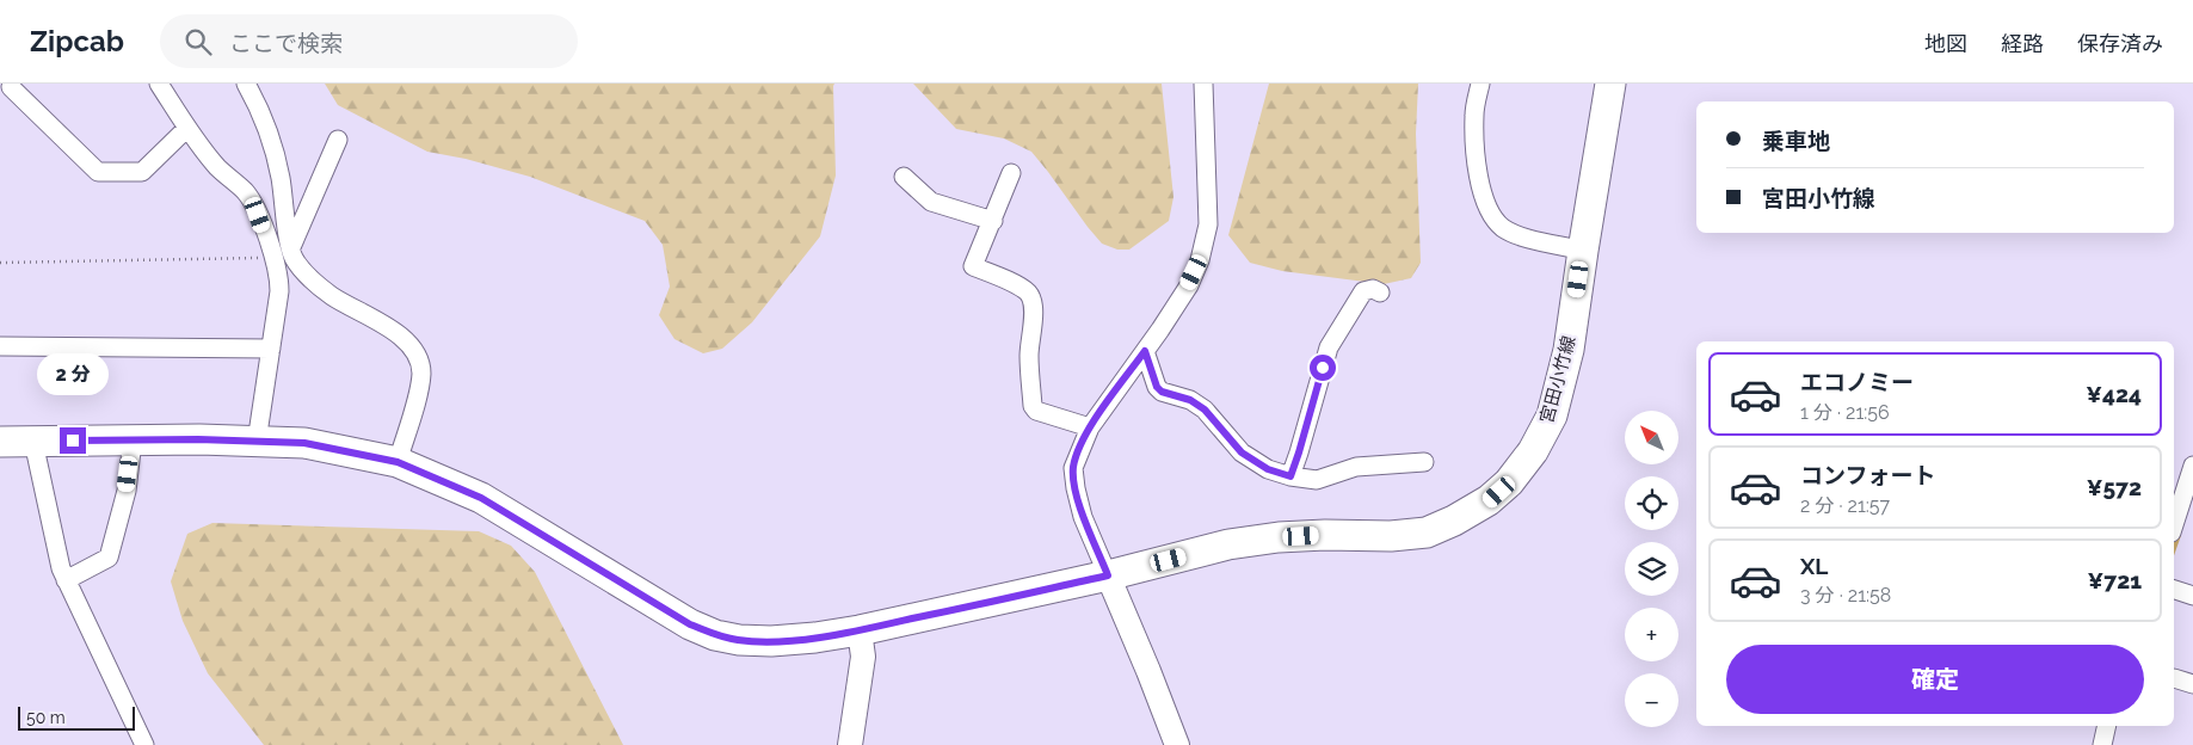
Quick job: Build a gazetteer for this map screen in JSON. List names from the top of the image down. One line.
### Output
{"streets":{"main road":["宮田小竹線"]},"scale_bar":"50 m","north":"top left","page":{"header":"Zipcab","search":"ここで検索","nav":["地図","経路","保存済み"],"banner":["乗車地","宮田小竹線"],"list":[{"name":"エコノミー","note":"1 分 · 21:56","value":"¥424"},{"name":"コンフォート","note":"2 分 · 21:57","value":"¥572"},{"name":"XL","note":"3 分 · 21:58","value":"¥721"}],"bubble":"2 分","map_buttons":["+","−"],"buttons":"確定","scale":"50 m"}}
